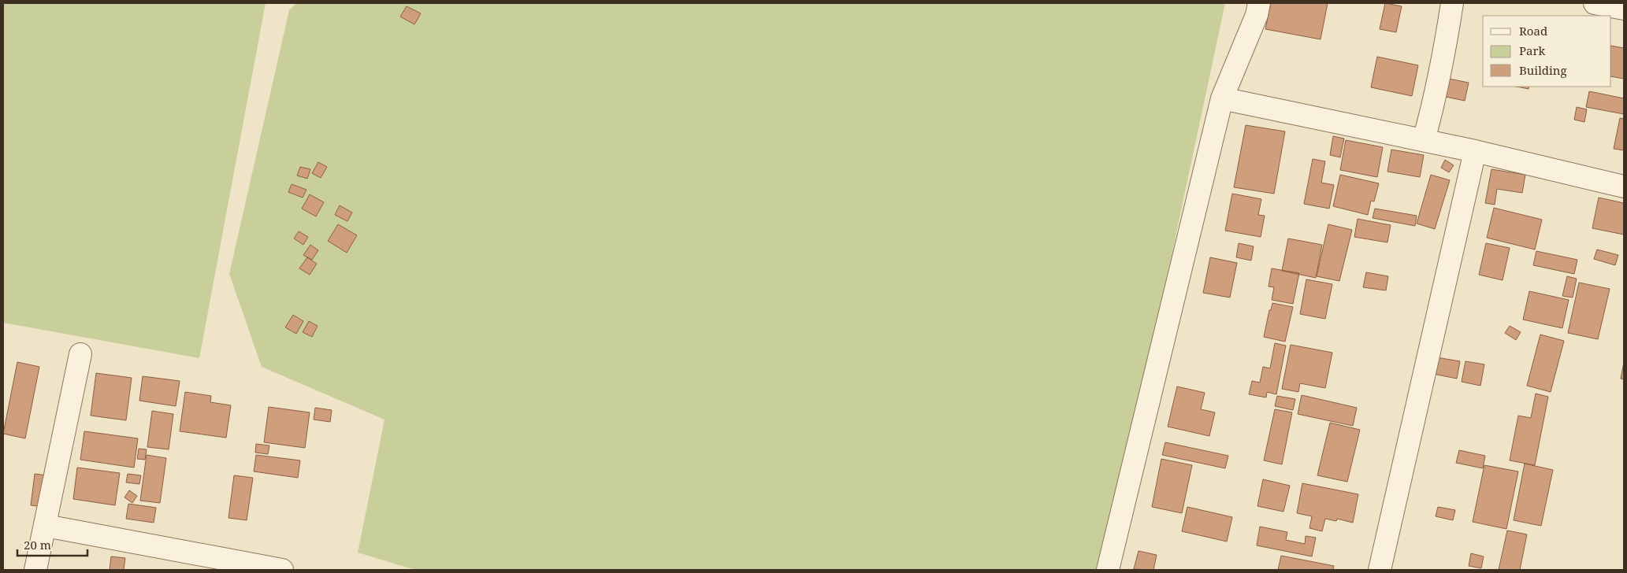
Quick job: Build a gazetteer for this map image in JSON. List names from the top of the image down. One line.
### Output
{"legend":["Road","Park","Building"],"scale_bar":"20 m"}
